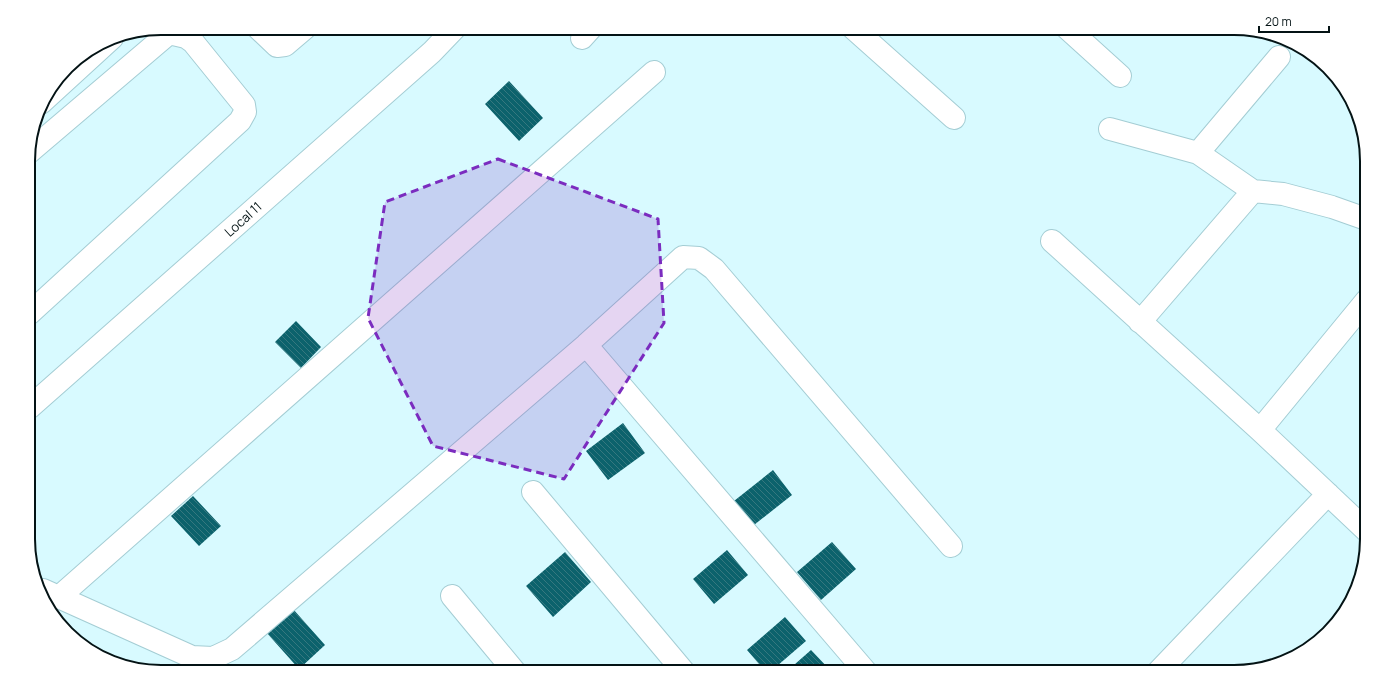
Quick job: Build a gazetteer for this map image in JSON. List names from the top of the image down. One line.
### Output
{"streets":{"street":["Local 11"]},"scale_bar":"20 m"}
